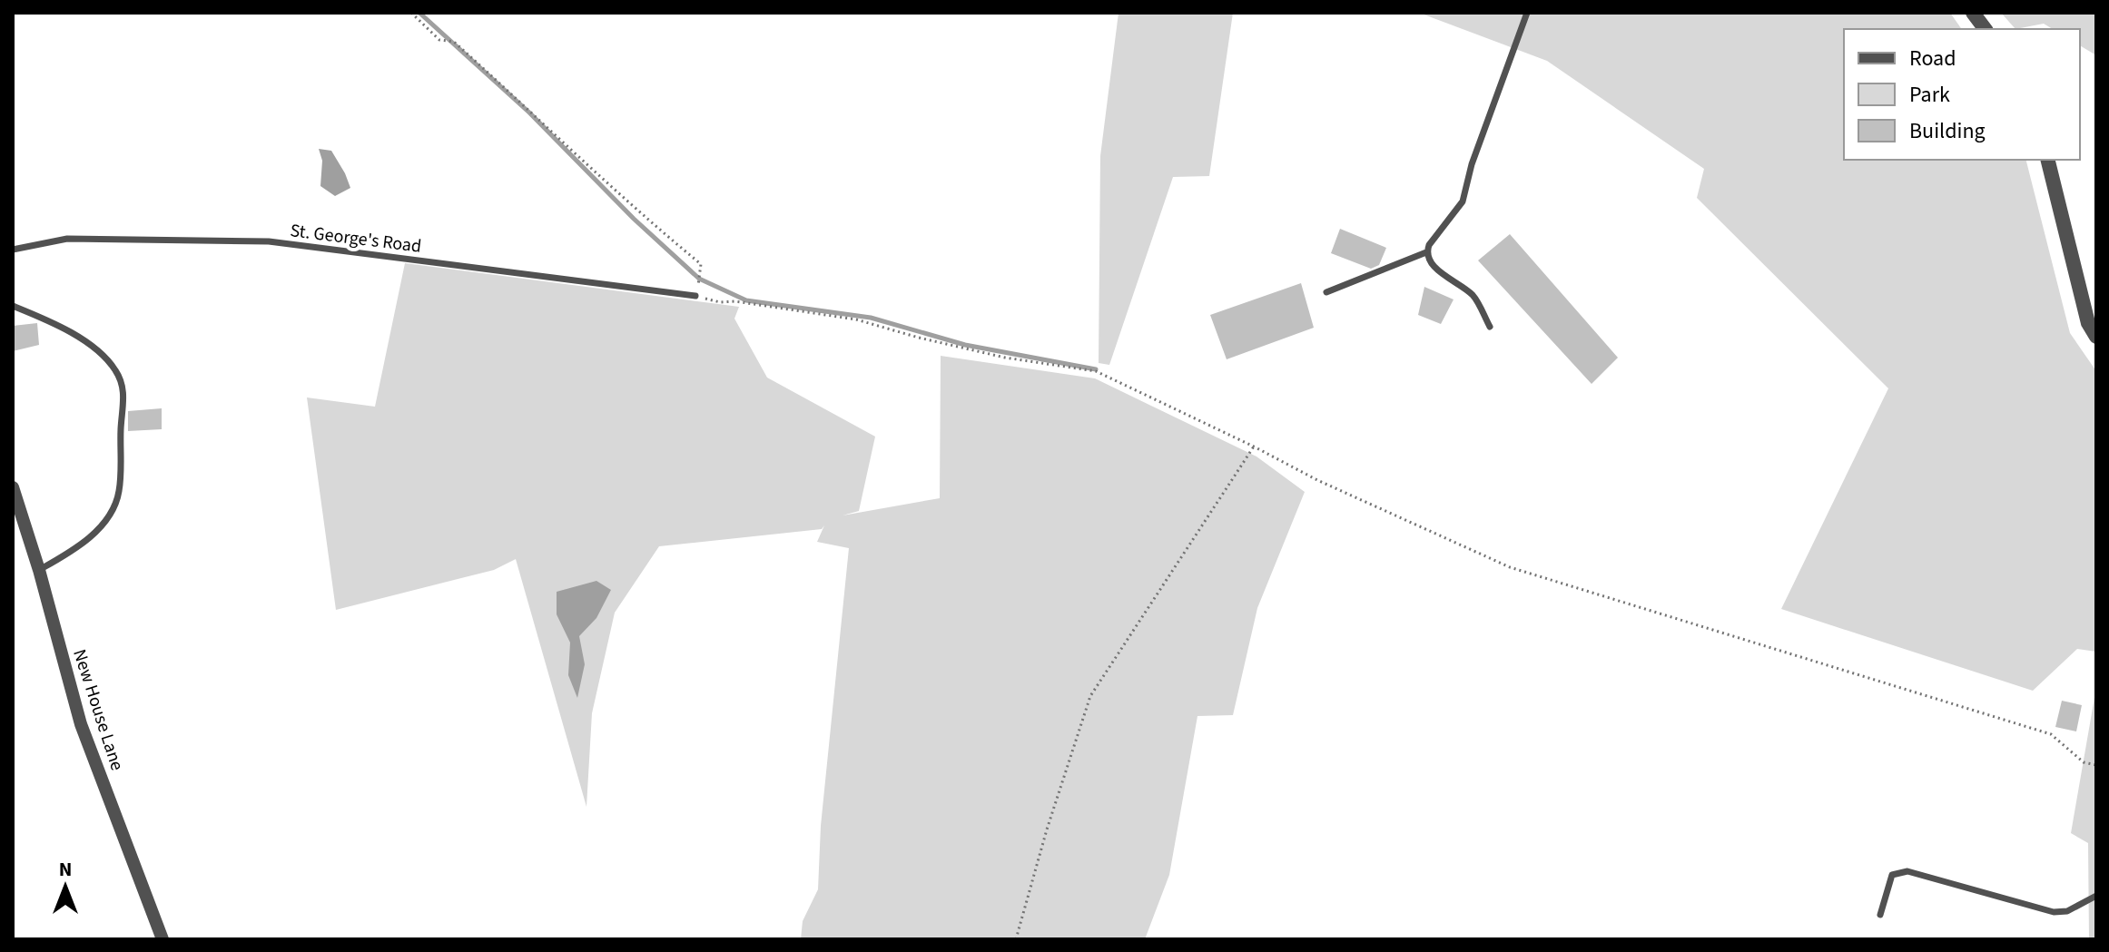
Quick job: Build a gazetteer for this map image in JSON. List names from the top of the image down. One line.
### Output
{"streets":{"street":["New House Lane"],"lane":["St. George's Road"]},"legend":["Road","Park","Building"],"north":"top"}
